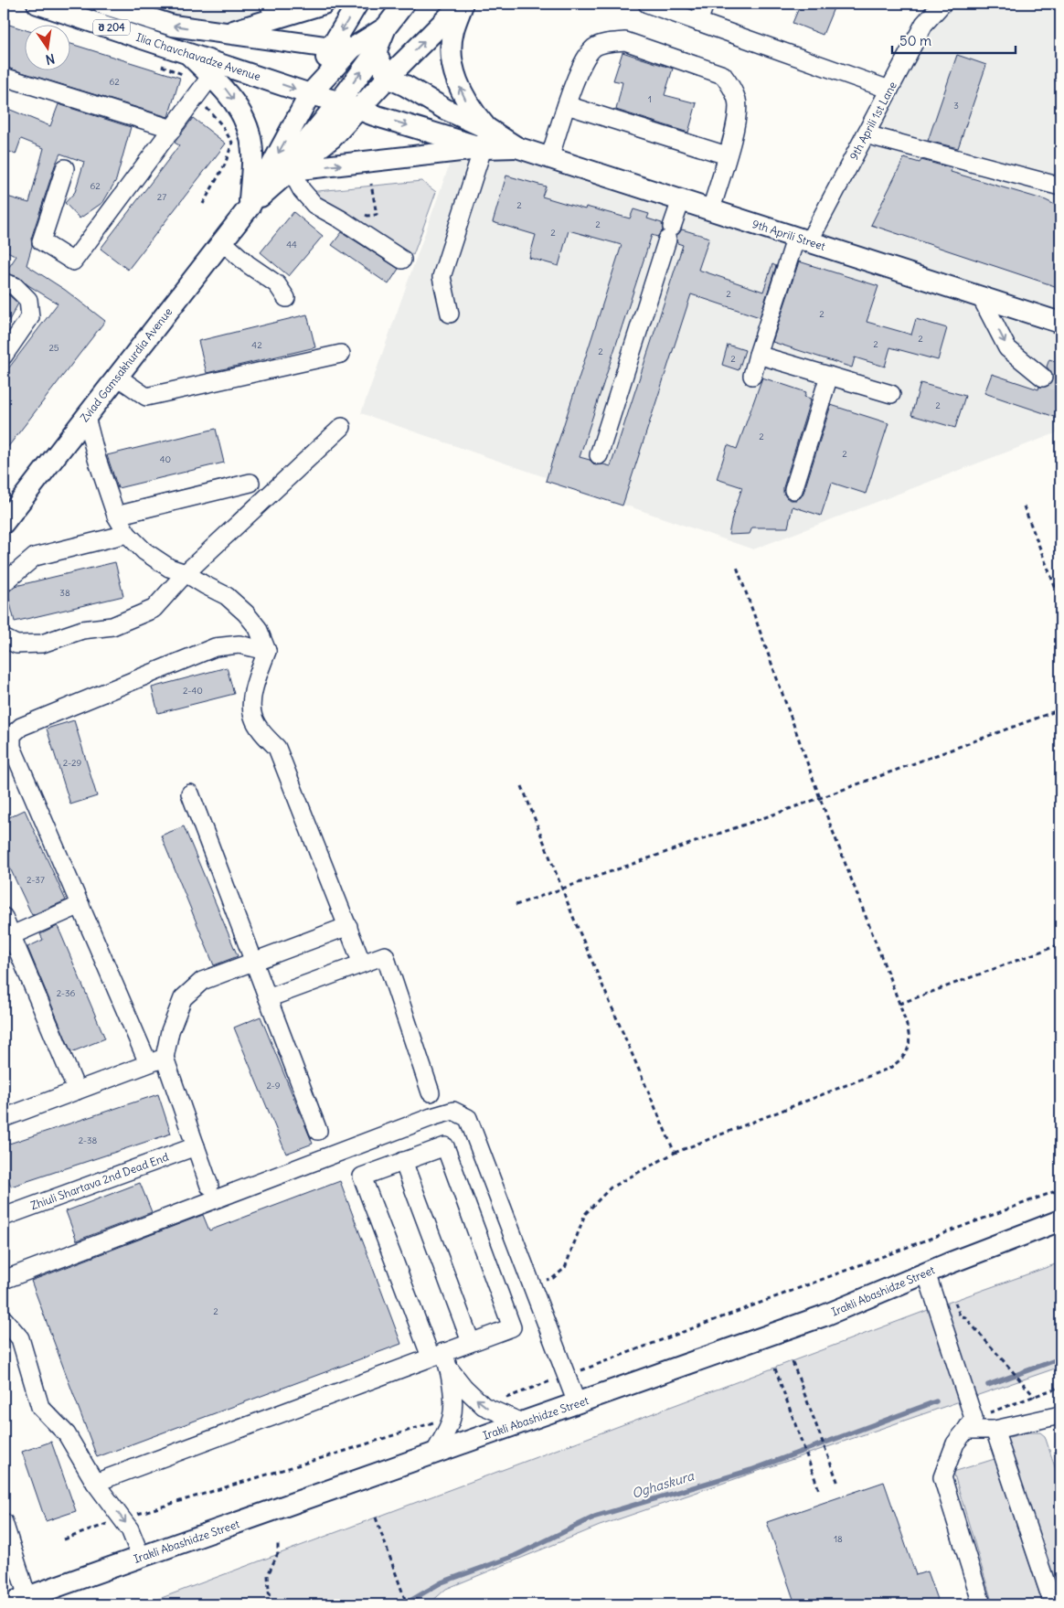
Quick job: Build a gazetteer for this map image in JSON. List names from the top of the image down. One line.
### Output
{"streets":{"main road":["შ 204","Ilia Chavchavadze Avenue","9th Aprili Street","Zviad Gamsakhurdia Avenue","Irakli Abashidze Street"],"street":["9th Aprili 1st Lane","Zhiuli Shartava 2nd Dead End"]},"crossings":[["Ilia Chavchavadze Avenue","9th Aprili Street"],["Ilia Chavchavadze Avenue","Zviad Gamsakhurdia Avenue"],["9th Aprili 1st Lane","9th Aprili Street"]],"water":["Oghaskura"],"house_numbers":["62","1","3","62","27","2","2","2","44","2","2","2","2","42","25","2","2","2","2","2","40","38","2-40","2-29","2-37","2-36","2-9","2-38","2","18"],"scale_bar":"50 m","north":"bottom"}
